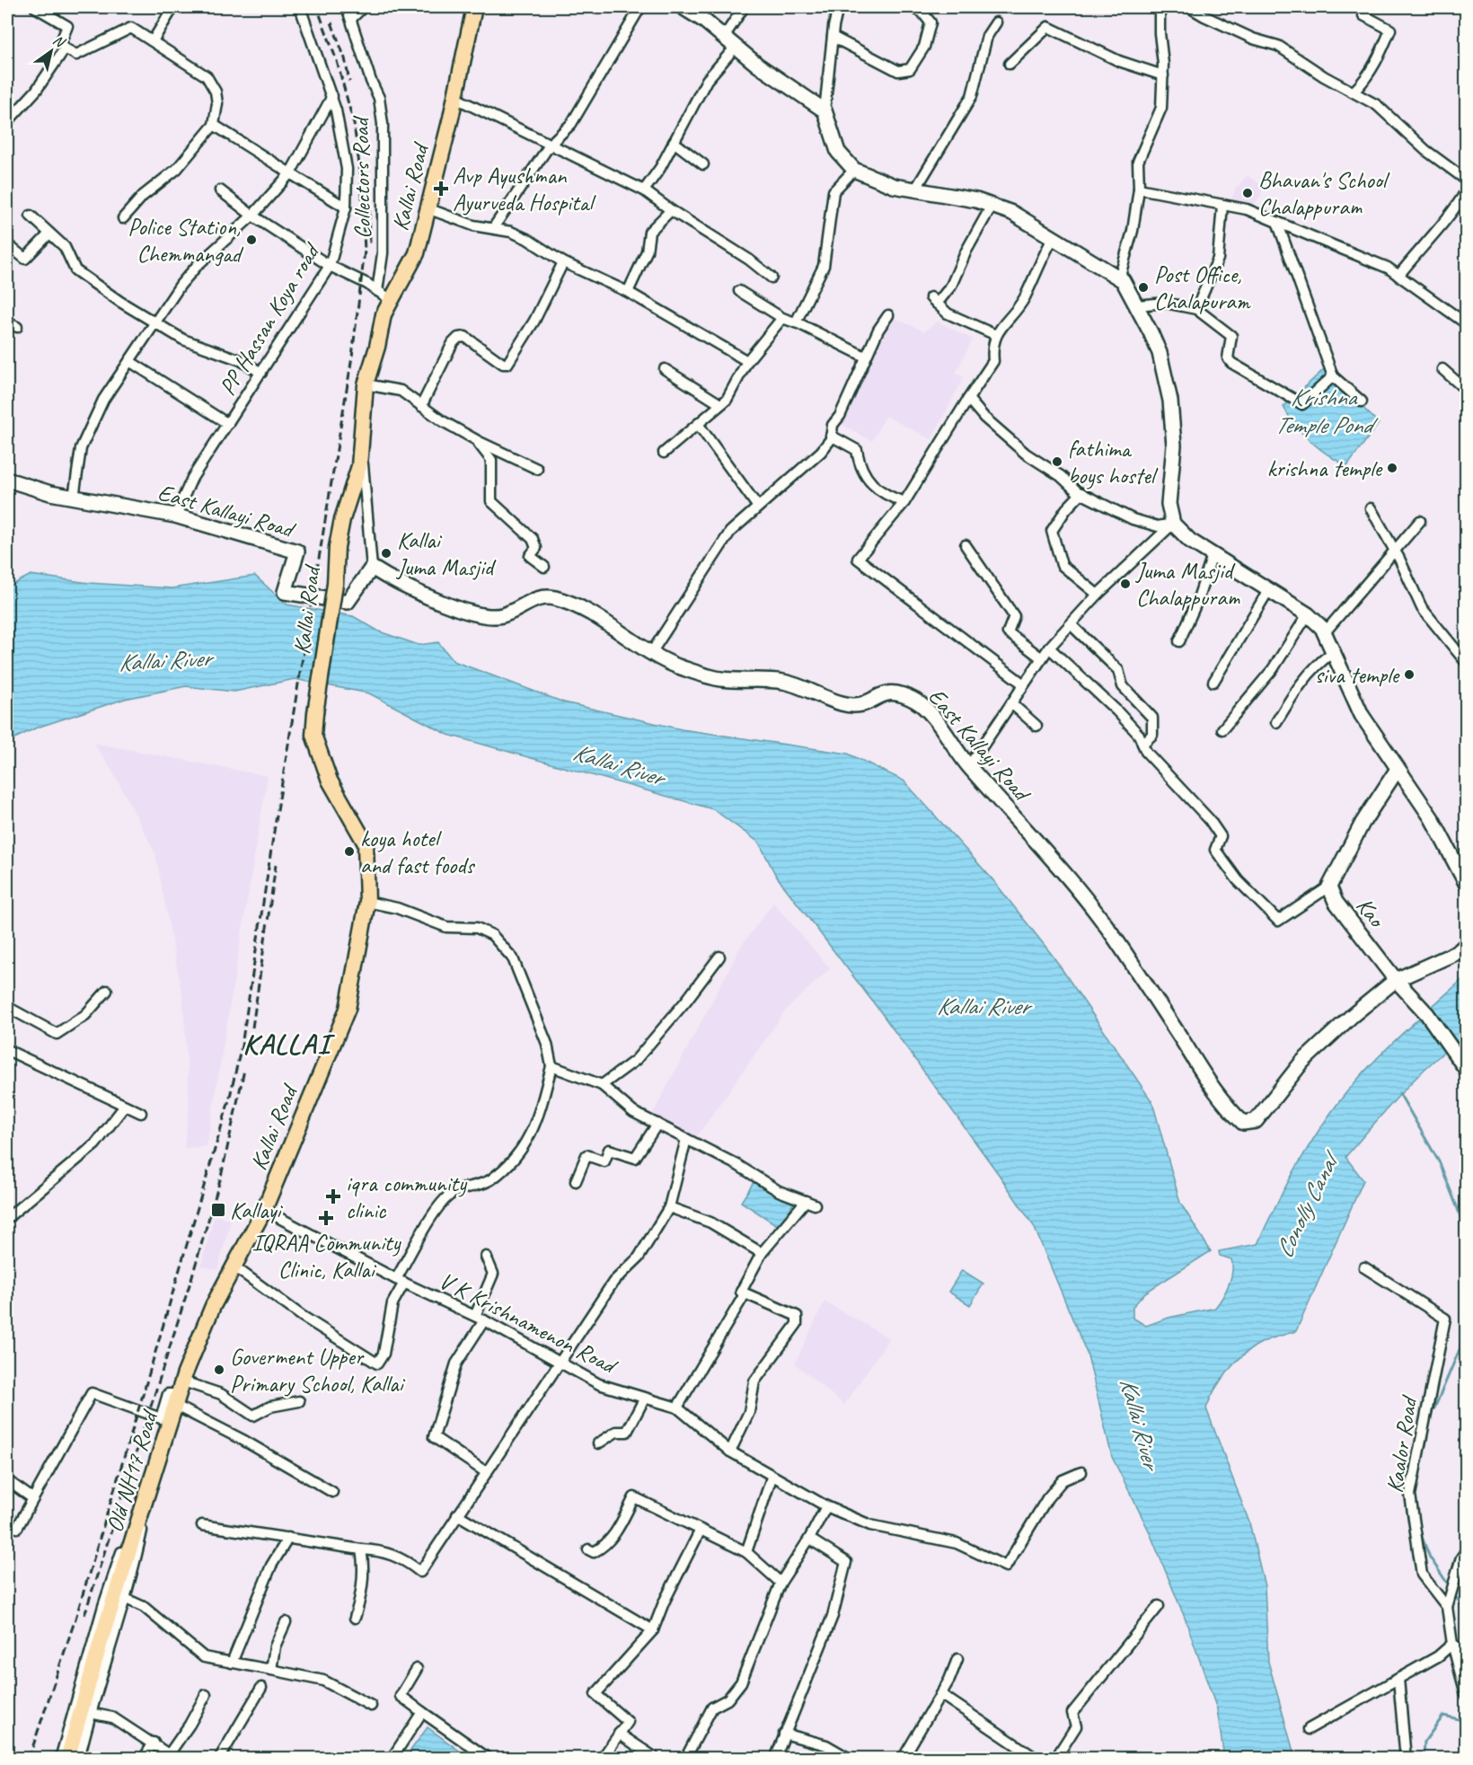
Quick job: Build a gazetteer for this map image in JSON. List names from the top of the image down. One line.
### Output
{"streets":{"main road":["Kallai Road","Old NH17 Road"],"street":["Collectors Road","PP Hassan Koya road","East Kallayi Road","Kao","V K Krishnamenon Road","Kaalor Road"]},"crossings":[["Kallai Road","V K Krishnamenon Road"],["Kallai Road","Old NH17 Road"],["PP Hassan Koya road","East Kallayi Road"],["East Kallayi Road","Kao"],["V K Krishnamenon Road","Old NH17 Road"]],"districts":["KALLAI"],"water":["Krishna Temple Pond","Kallai River","Conolly Canal"],"places":{"health":["Avp Ayushman Ayurveda Hospital","iqra community clinic","IQRAA Community Clinic, Kallai"],"other":["Bhavan's School Chalappuram","Police Station, Chemmangad","Post Office, Chalapuram","fathima boys hostel","krishna temple","Kallai Juma Masjid","Juma Masjid Chalappuram","siva temple","koya hotel and fast foods","Goverment Upper Primary School, Kallai"],"transit":["Kallayi"]},"north":"top right"}
